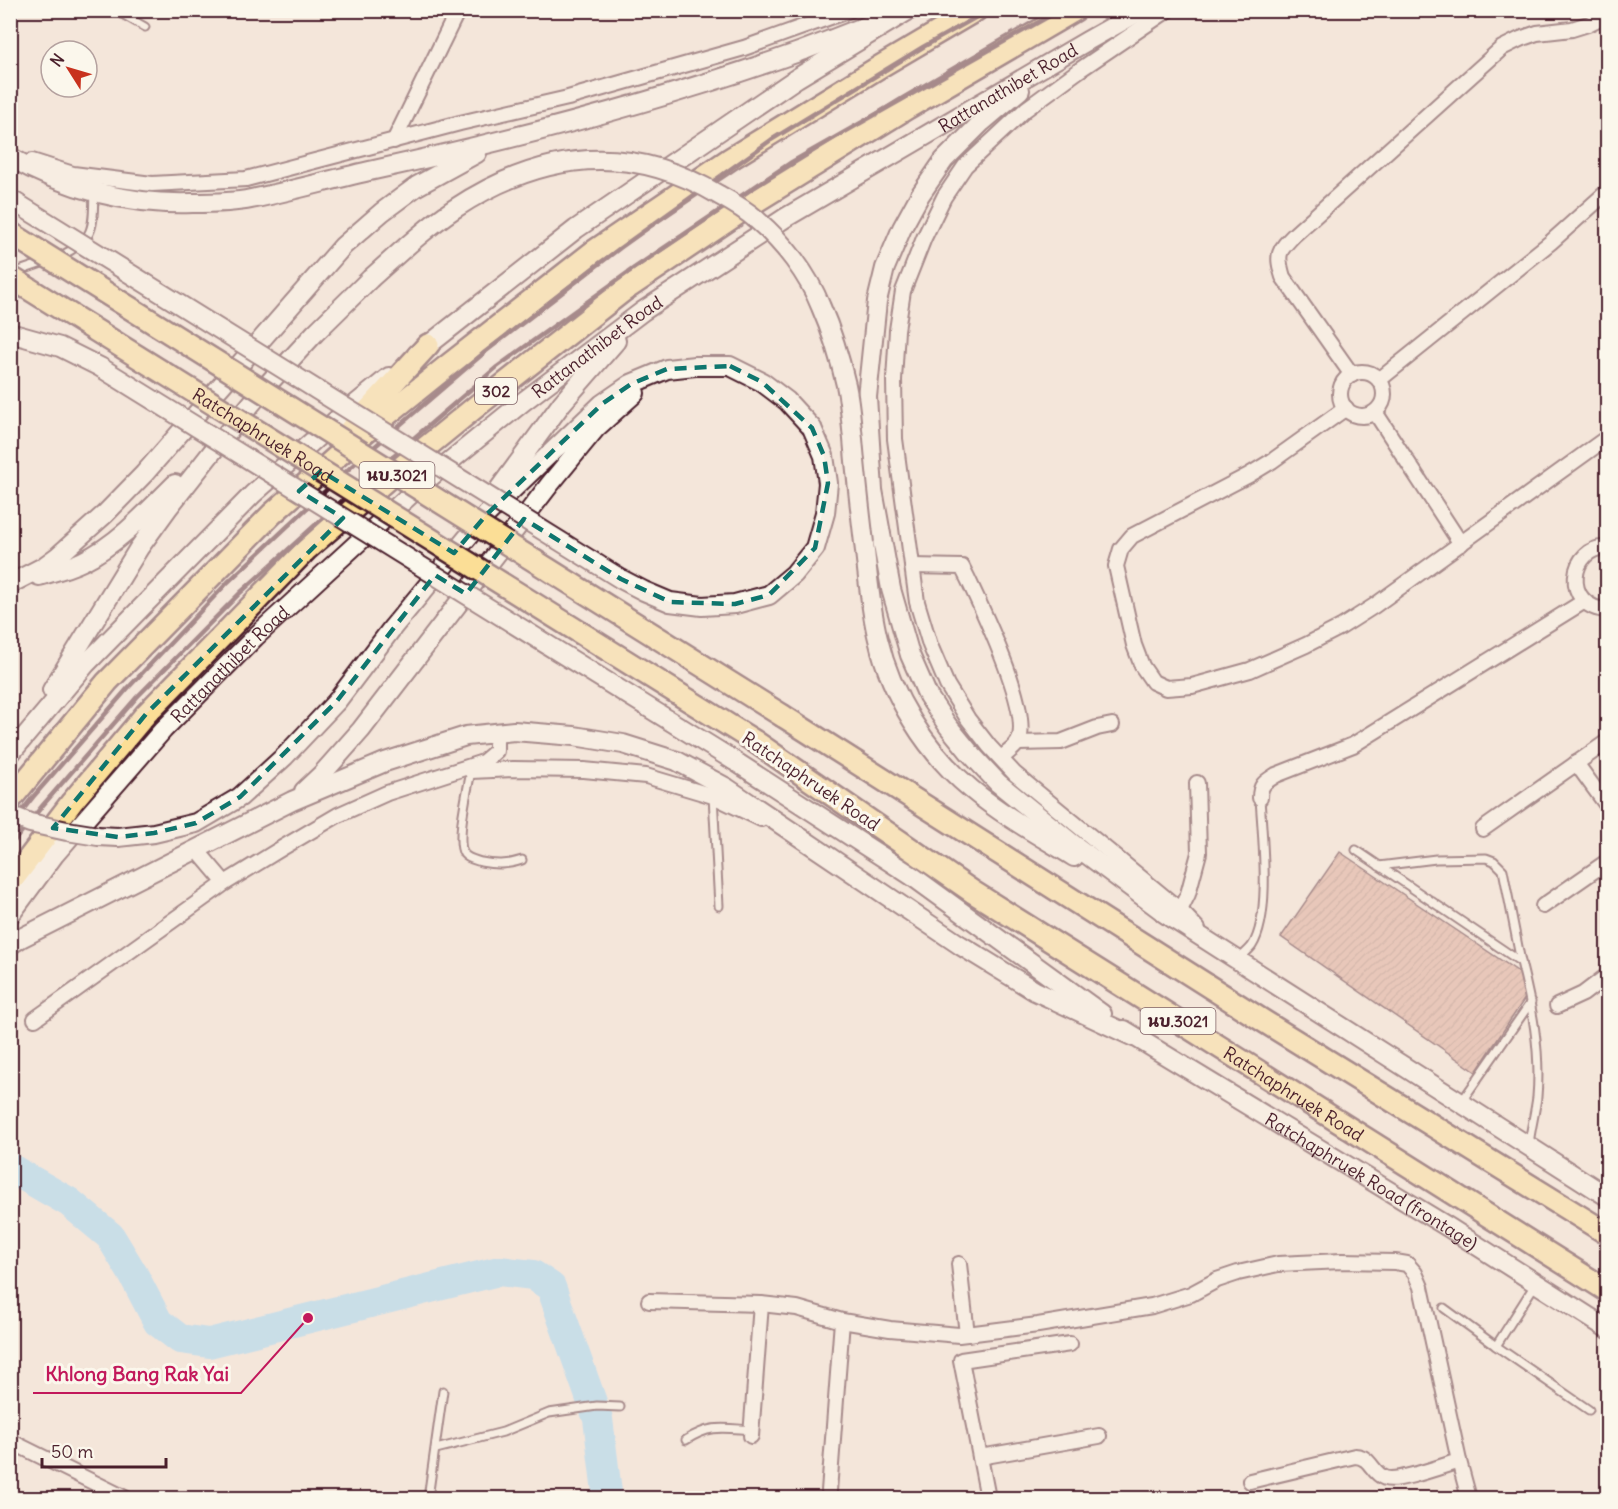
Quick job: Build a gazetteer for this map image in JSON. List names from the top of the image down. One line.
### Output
{"streets":{"main road":["Rattanathibet Road","302","Ratchaphruek Road","นบ.3021","Ratchaphruek Road (frontage)"]},"places":["Khlong Bang Rak Yai"],"scale_bar":"50 m","north":"top left"}
